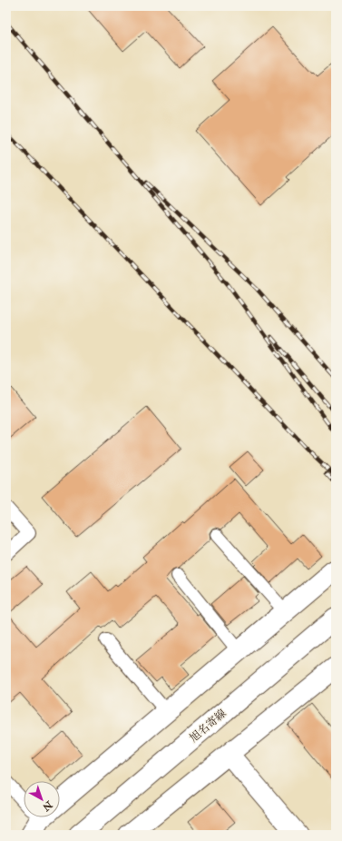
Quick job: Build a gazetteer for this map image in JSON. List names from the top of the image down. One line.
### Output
{"streets":{"street":["旭名寄線"]},"north":"bottom right"}
